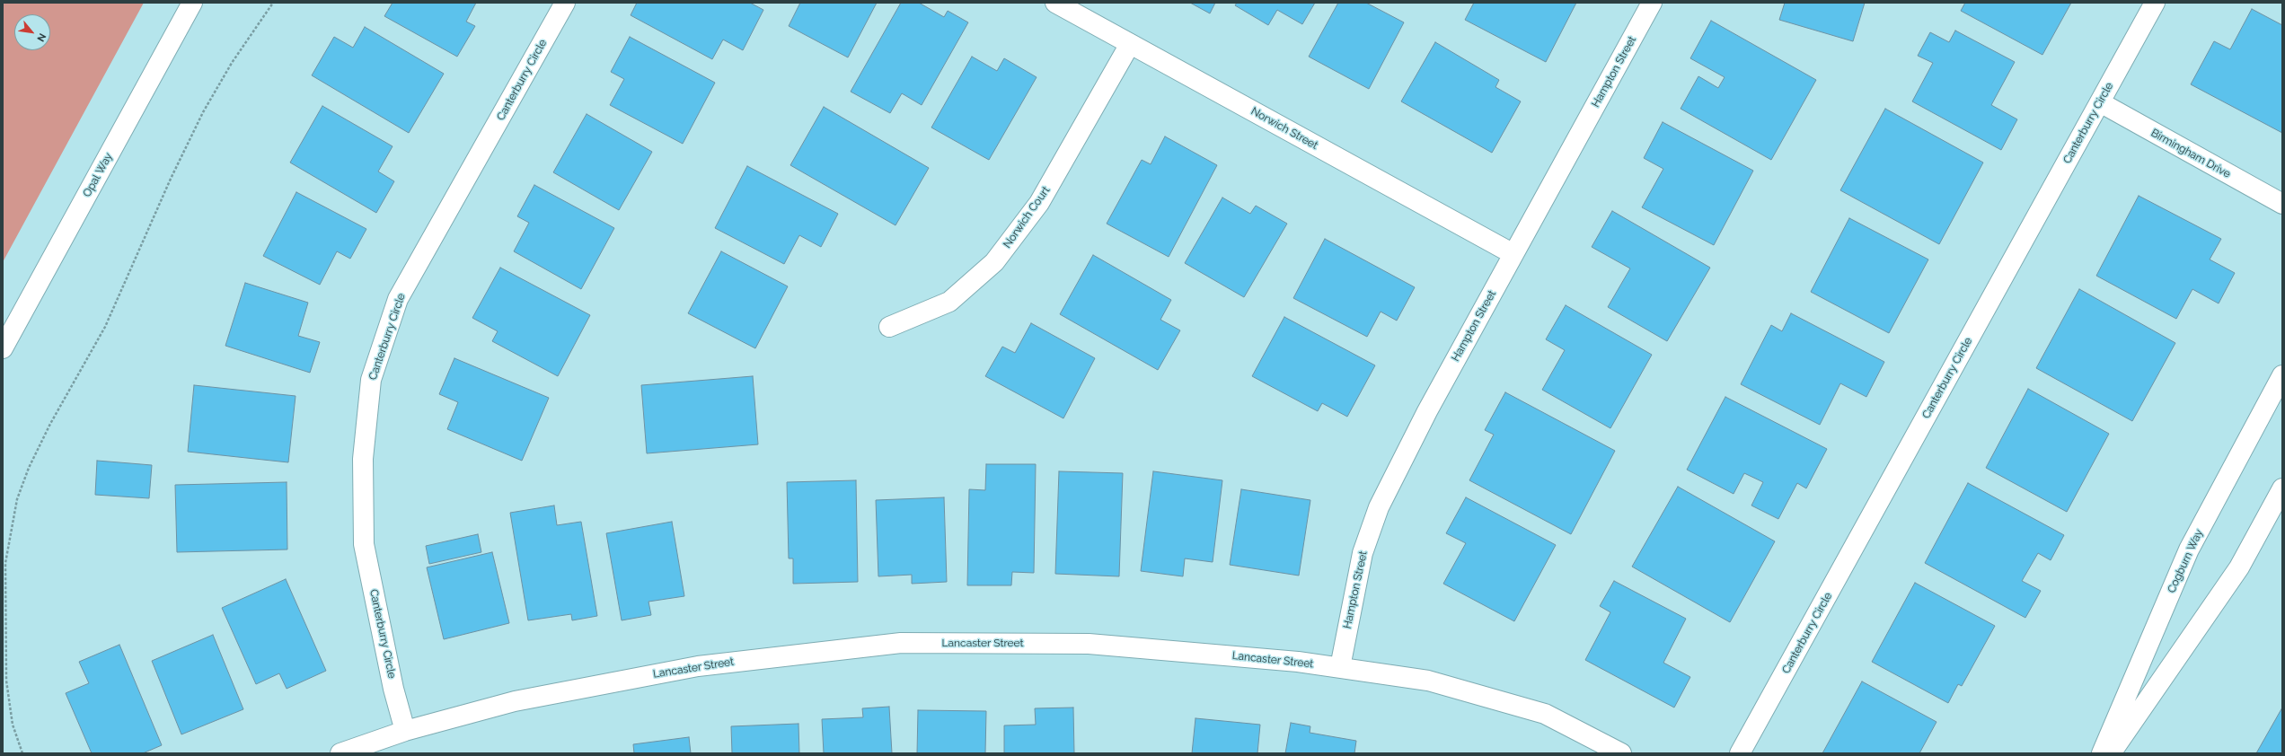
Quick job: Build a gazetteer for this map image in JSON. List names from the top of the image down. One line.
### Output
{"streets":{"street":["Hampton Street","Canterburry Circle","Norwich Street","Birmingham Drive","Opal Way","Norwich Court","Cogburn Way","Lancaster Street"]},"crossings":[["Hampton Street","Norwich Street"],["Hampton Street","Lancaster Street"],["Canterburry Circle","Birmingham Drive"],["Canterburry Circle","Lancaster Street"],["Norwich Street","Norwich Court"]],"north":"bottom right"}
